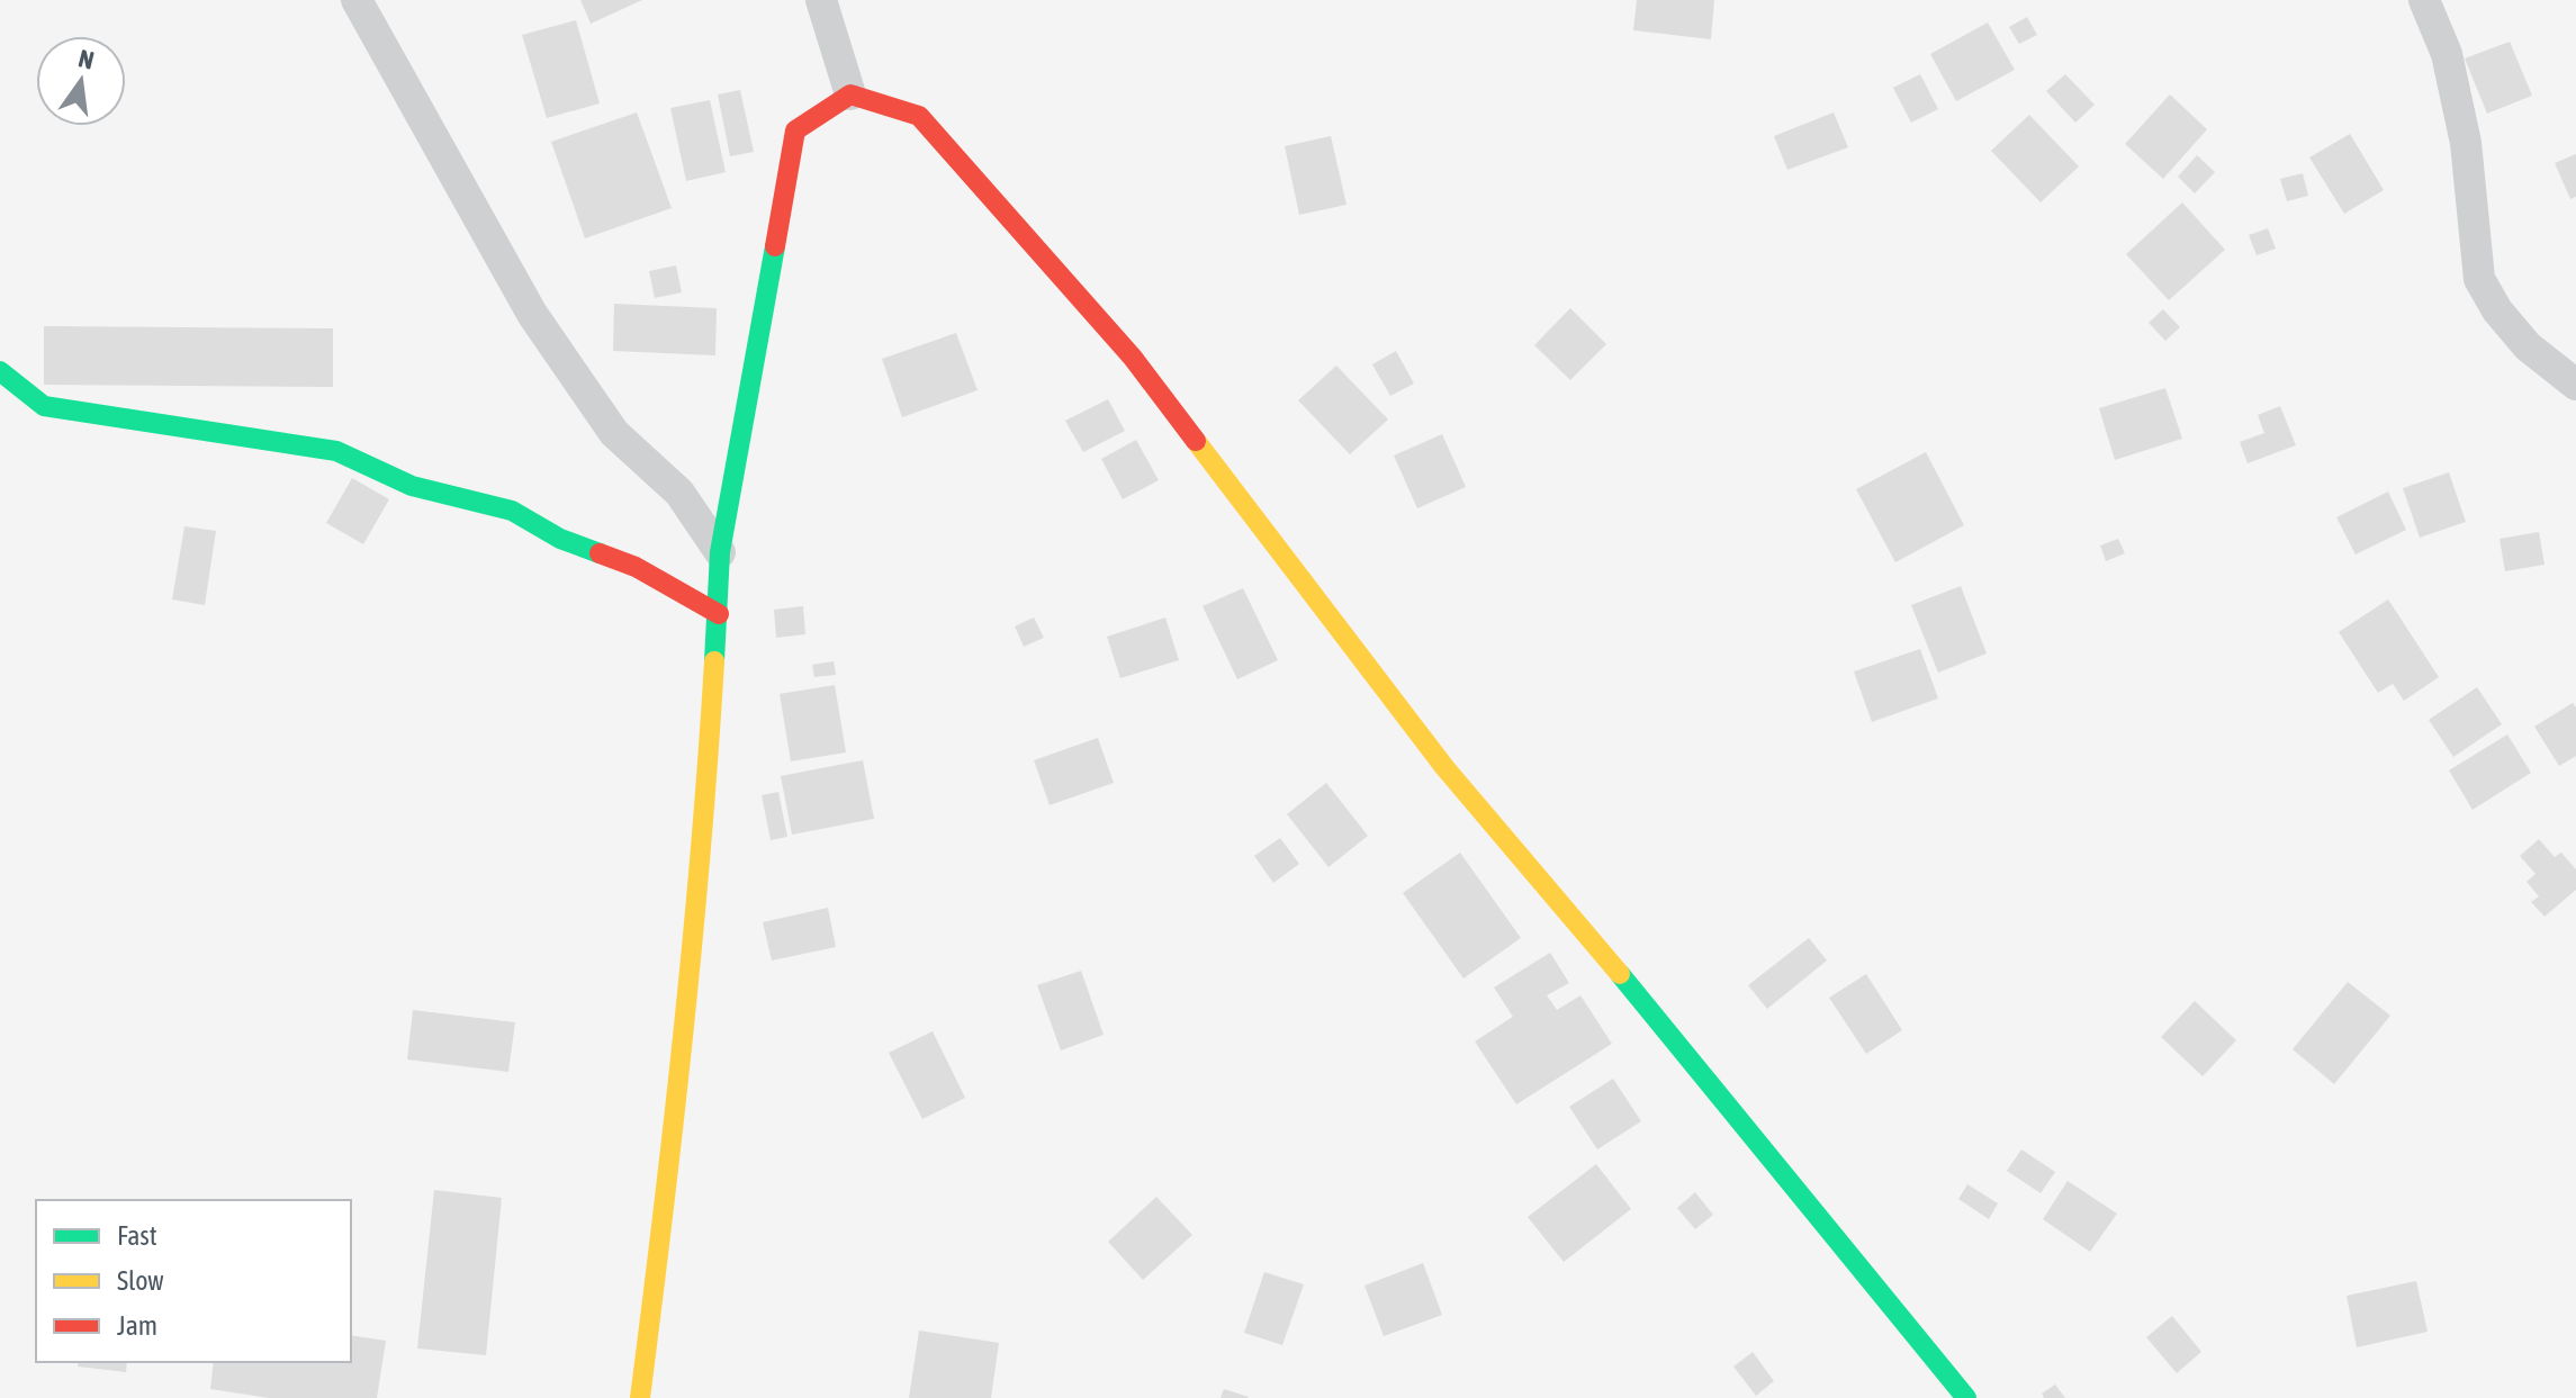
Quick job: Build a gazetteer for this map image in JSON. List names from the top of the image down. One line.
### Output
{"legend":["Fast","Slow","Jam"],"north":"top"}
